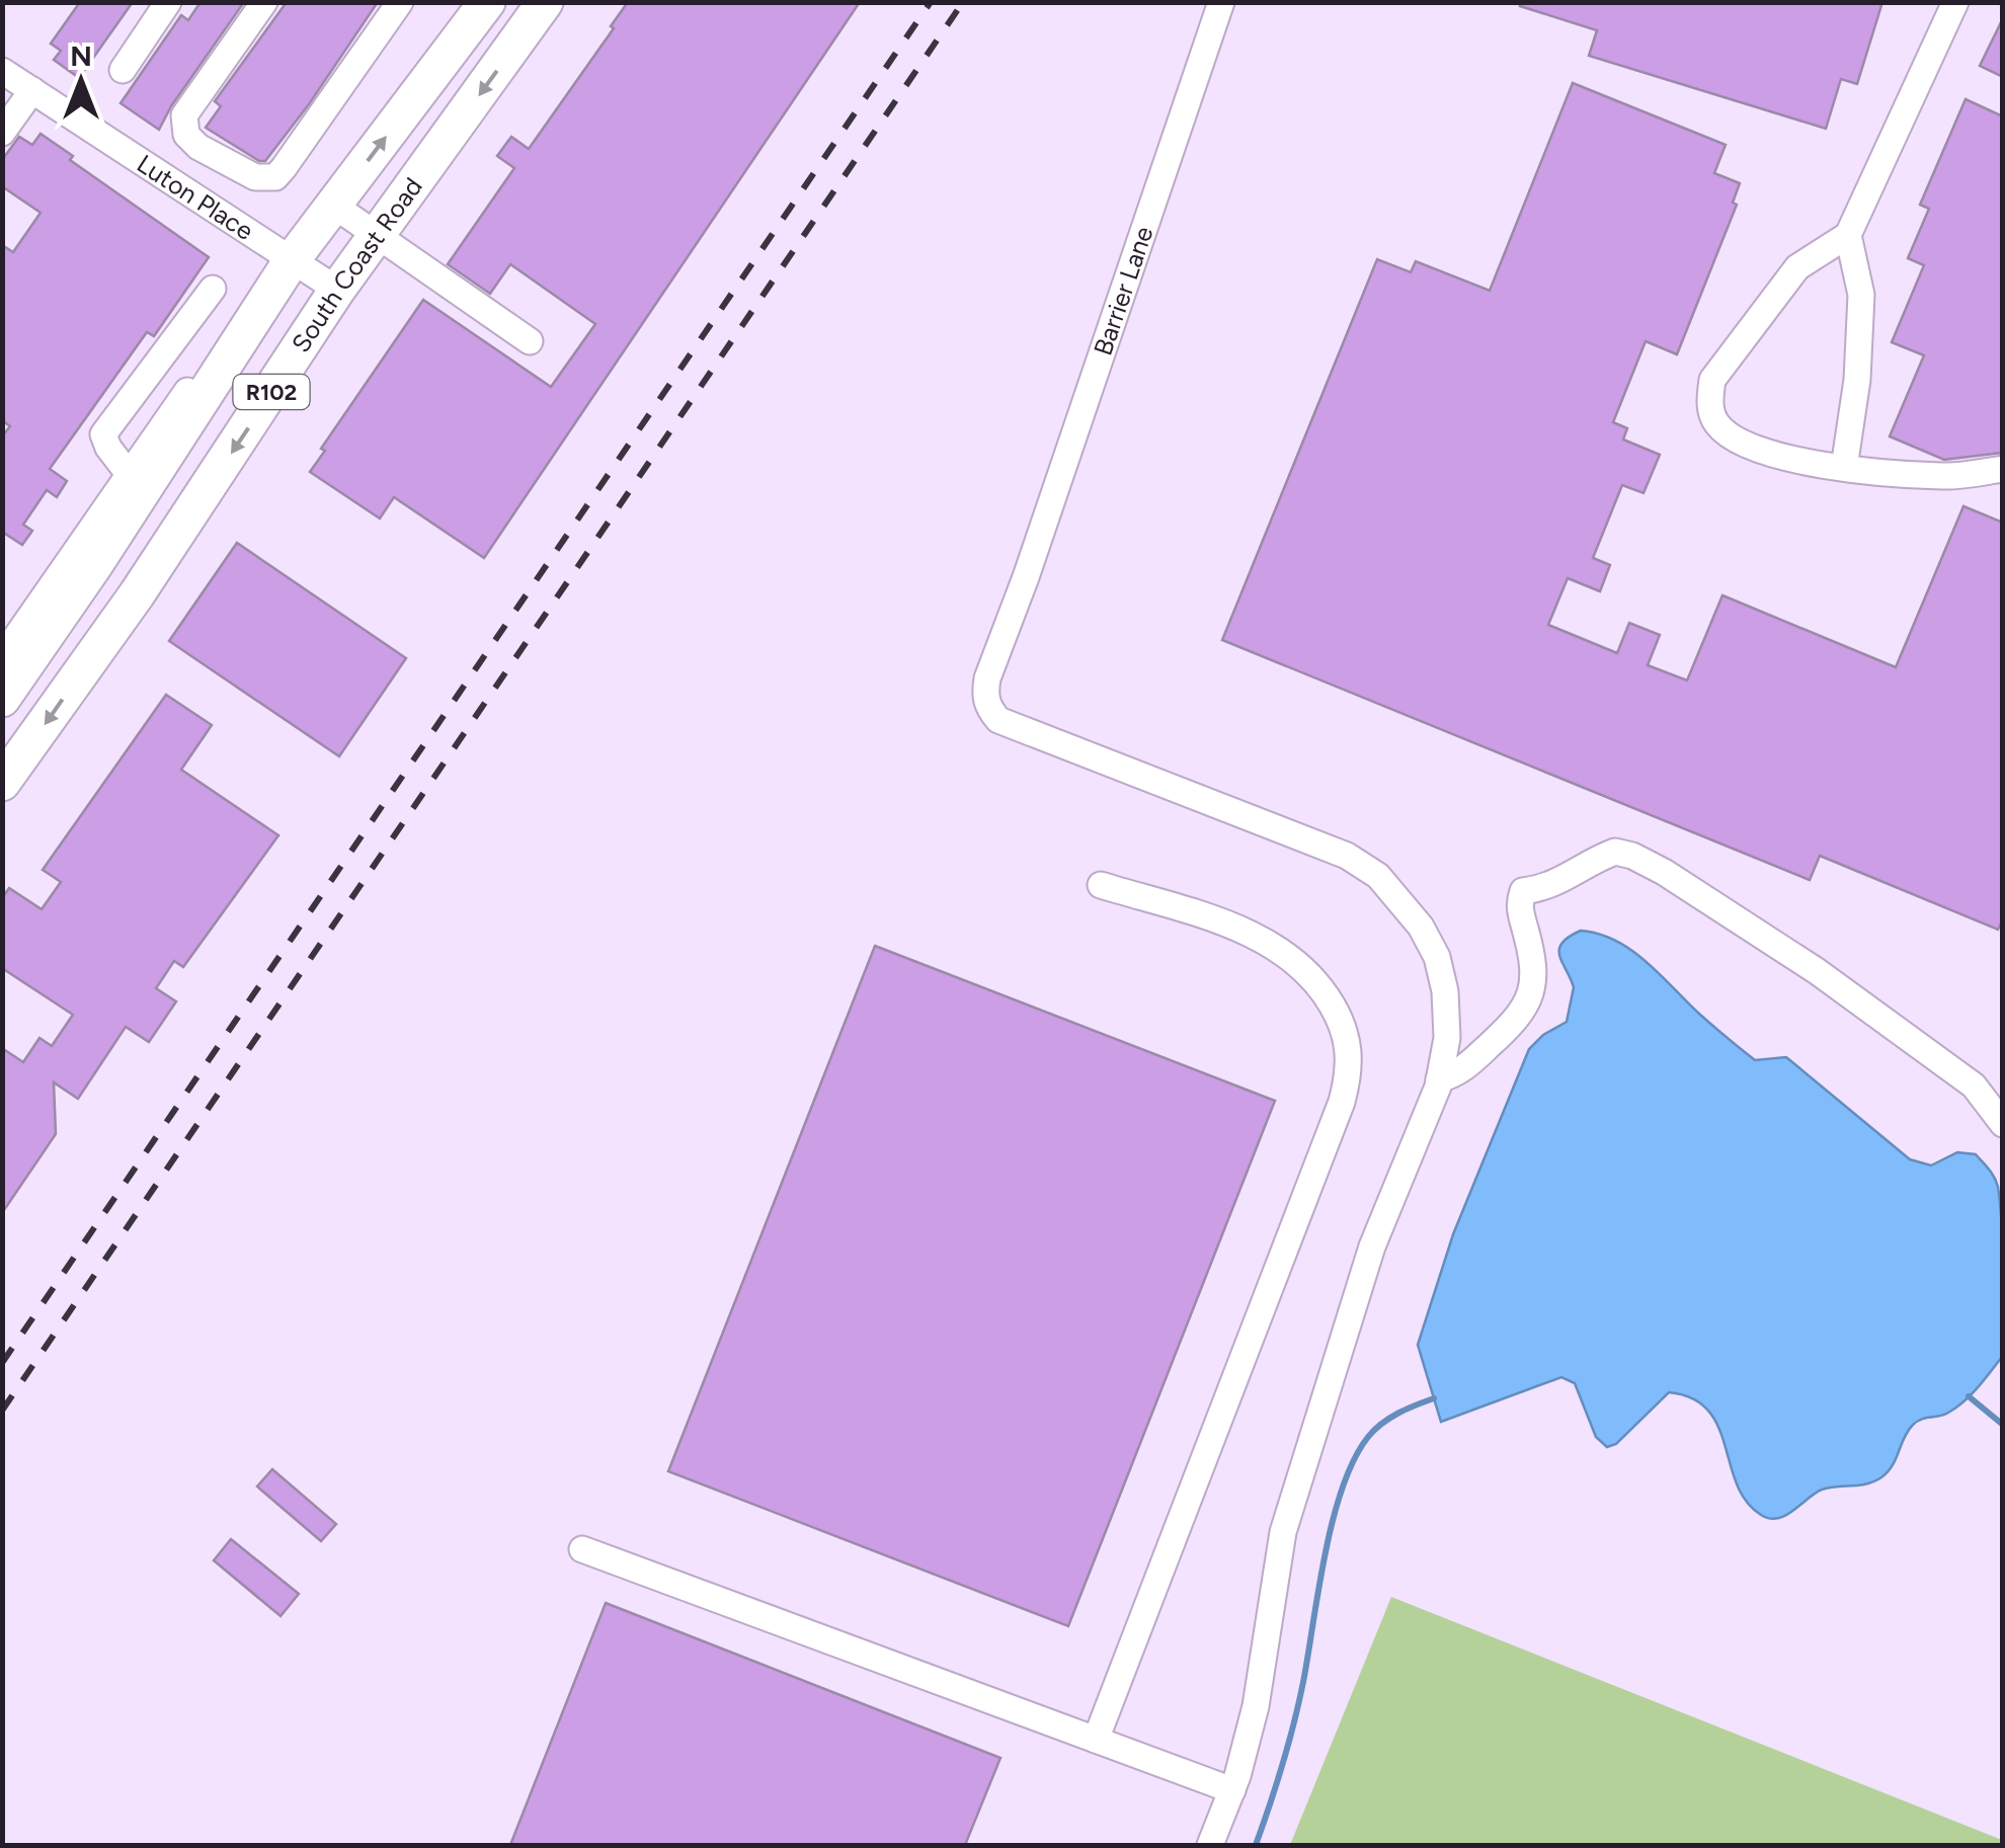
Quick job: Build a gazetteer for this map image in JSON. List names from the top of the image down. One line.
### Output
{"streets":{"highway":["South Coast Road","R102"],"street":["Luton Place","Barrier Lane"]},"crossings":[["Luton Place","South Coast Road"]],"north":"top"}
